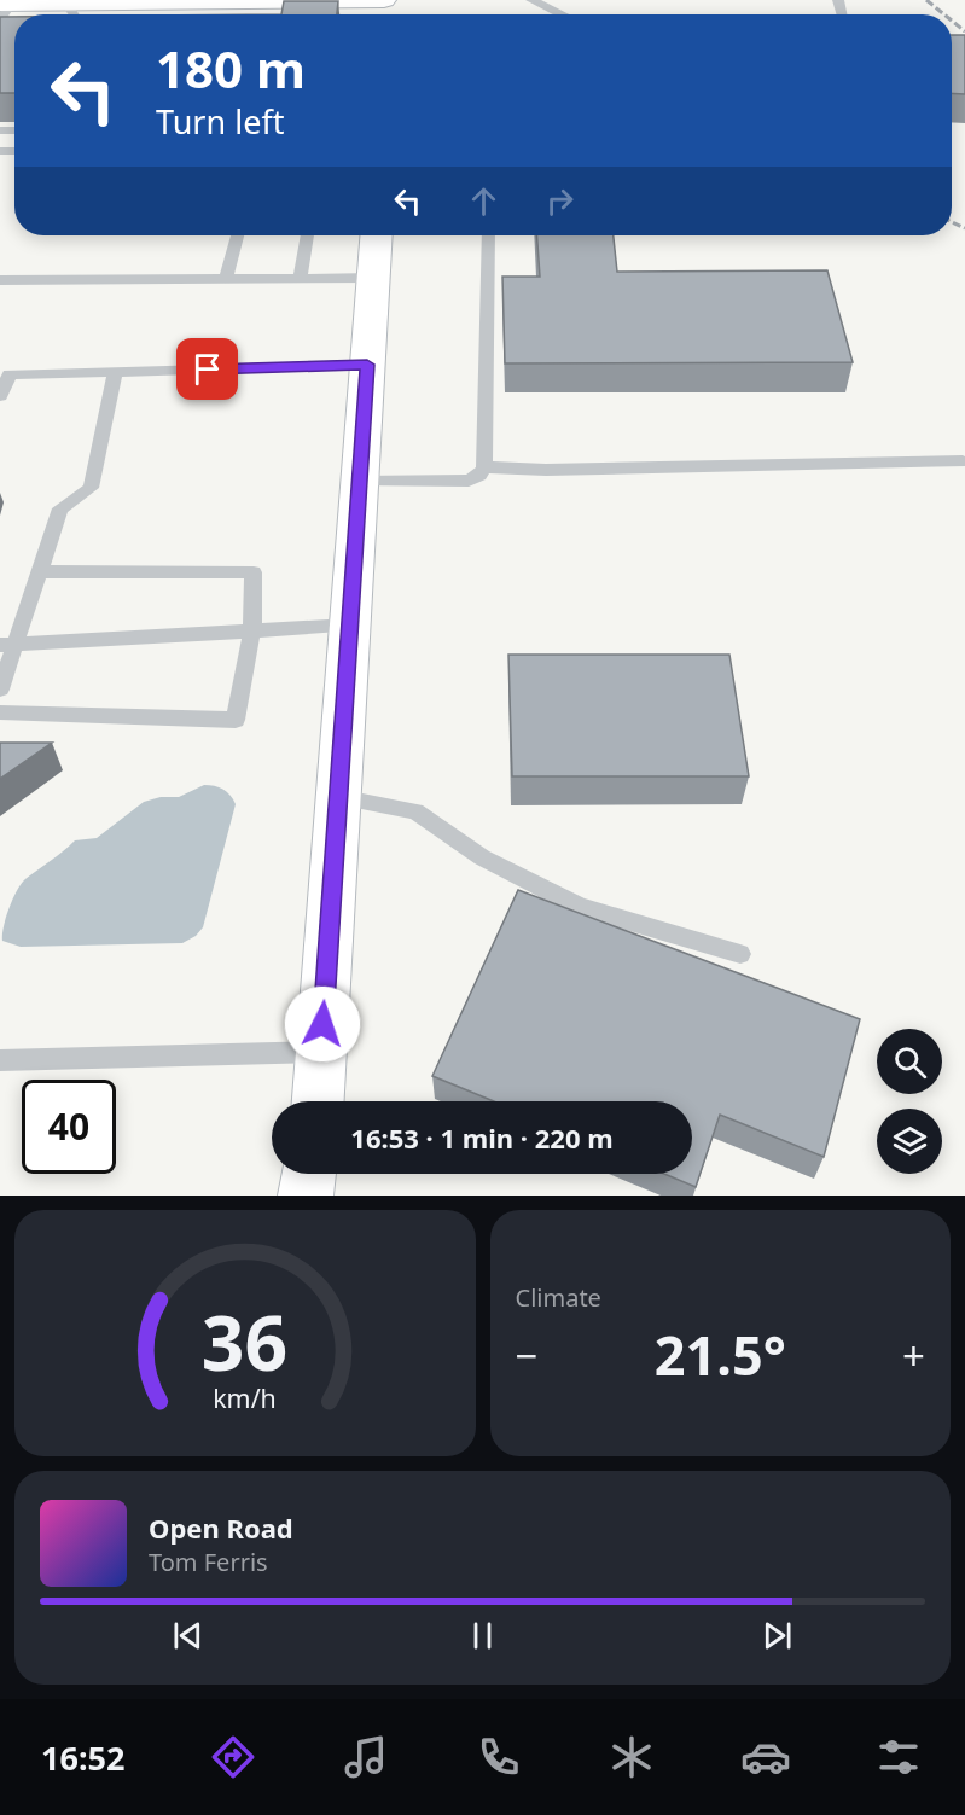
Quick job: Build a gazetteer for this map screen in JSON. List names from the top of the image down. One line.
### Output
{"page":{"turn":["180 m","Turn left"],"limit":"40","trip":"16:53 · 1 min · 220 m","tile":"Climate","heat":["−","21.5°","+"],"song":["Open Road","Tom Ferris"],"tabs":"16:52","gauge":["36","km/h"]}}
